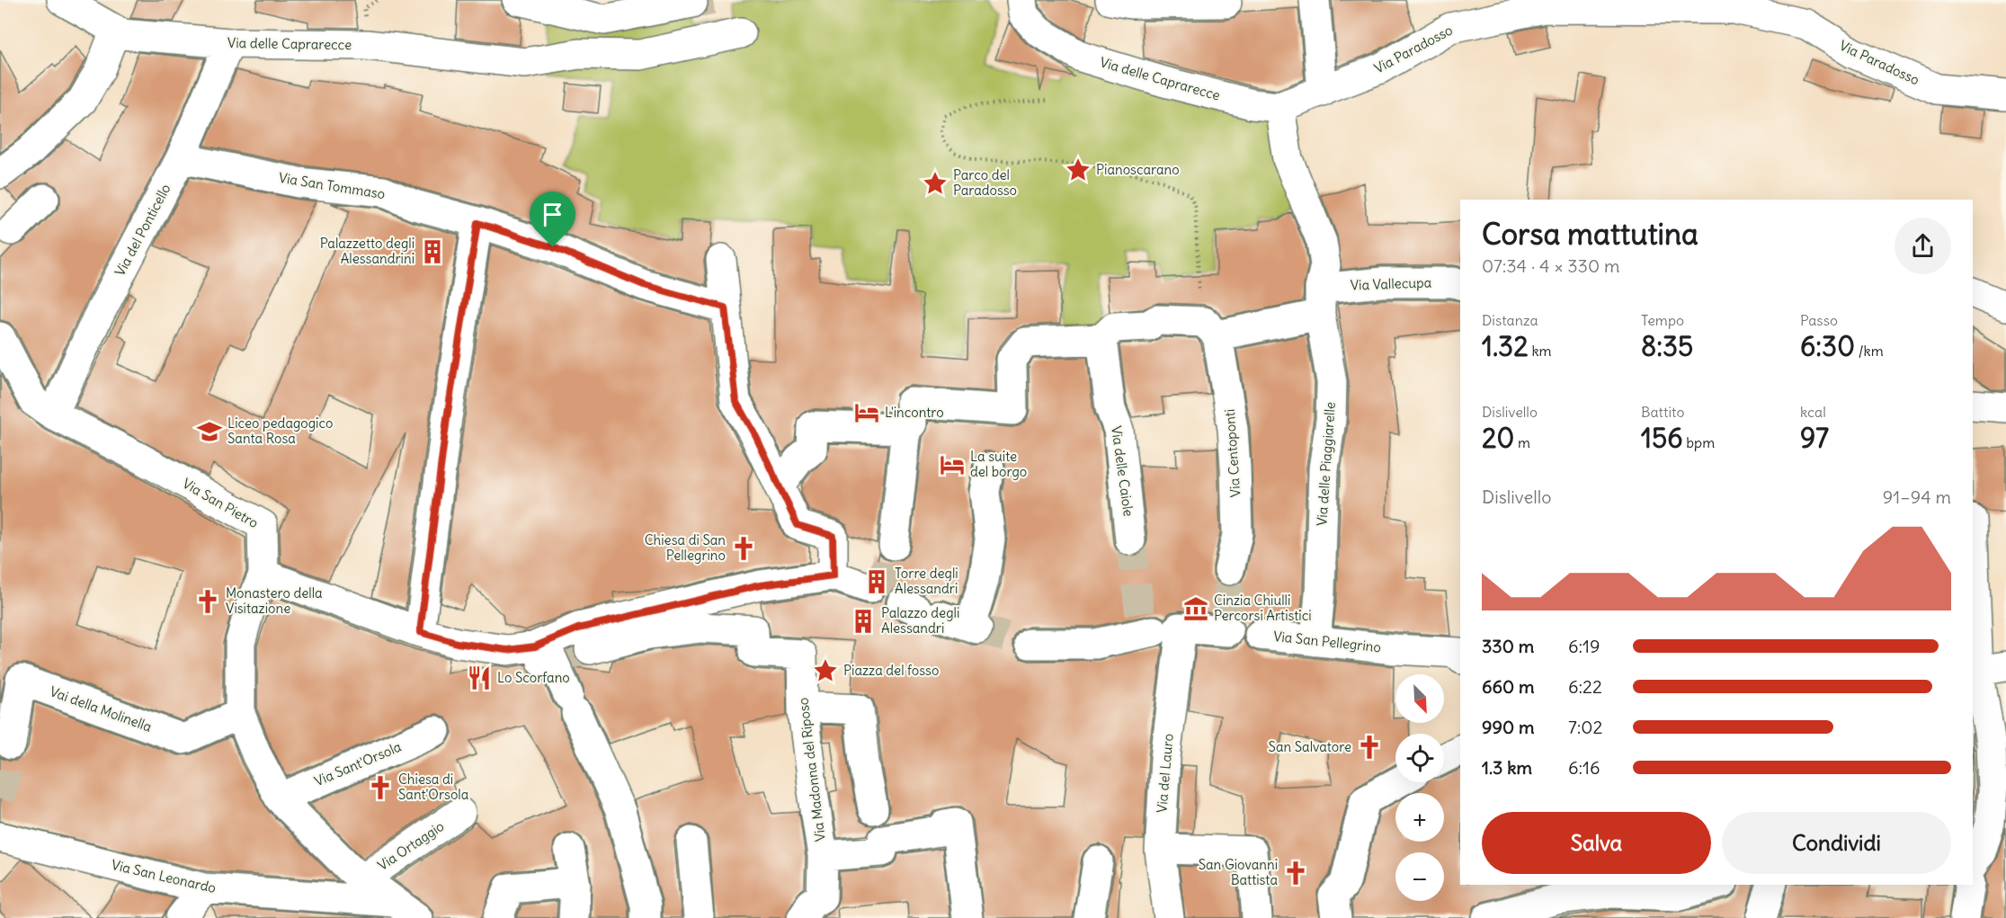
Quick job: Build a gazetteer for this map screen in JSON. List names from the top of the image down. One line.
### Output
{"streets":{"street":["Via delle Caprarecce","Via Paradosso","Via San Tommaso","Via del Ponticello","Via Vallecupa","Via Centoponti","Via delle Piaggiarelle","Via delle Caiole","Via San Pietro","Via San Pellegrino","Vai della Molinella","Via Sant'Orsola","Via Madonna del Riposo","Via del Lauro","Via Ortaggio","Via San Leonardo"]},"crossings":[["Via delle Caprarecce","Via Paradosso"],["Via delle Caprarecce","Via del Ponticello"],["Via San Tommaso","Via del Ponticello"],["Via del Ponticello","Via San Pietro"],["Via Vallecupa","Via Centoponti"],["Via Vallecupa","Via delle Piaggiarelle"],["Via Vallecupa","Via delle Caiole"],["Via delle Piaggiarelle","Via San Pellegrino"],["Via San Pietro","Vai della Molinella"],["Via San Pietro","Via Sant'Orsola"],["Via San Pietro","Via Ortaggio"],["Via San Pietro","Via San Leonardo"]],"places":{"place":["Pianoscarano","Parco del Paradosso","Piazza del fosso"],"building":["Palazzetto degli Alessandrini","Torre degli Alessandri","Palazzo degli Alessandri"],"hotel":["L'incontro","La suite del borgo"],"school or university":["Liceo pedagogico Santa Rosa"],"church":["Chiesa di San Pellegrino","Monastero della Visitazione","San Salvatore","Chiesa di Sant'Orsola","San Giovanni Battista"],"museum":["Cinzia Chiulli Percorsi Artistici"],"restaurant":["Lo Scorfano"]},"north":"bottom right","page":{"heading":["Corsa mattutina","07:34 · 4 × 330 m"],"stats":[["Distanza","1.32 km"],["Tempo","8:35"],["Passo","6:30 /km"],["Dislivello","20 m"],["Battito","156 bpm"],["kcal","97"]],"chart":["Dislivello","91–94 m"],"list":[{"name":"330 m","note":"6:19"},{"name":"660 m","note":"6:22"},{"name":"990 m","note":"7:02"},{"name":"1.3 km","note":"6:16"}],"map_buttons":["+","−"],"buttons":["Salva","Condividi"]}}
